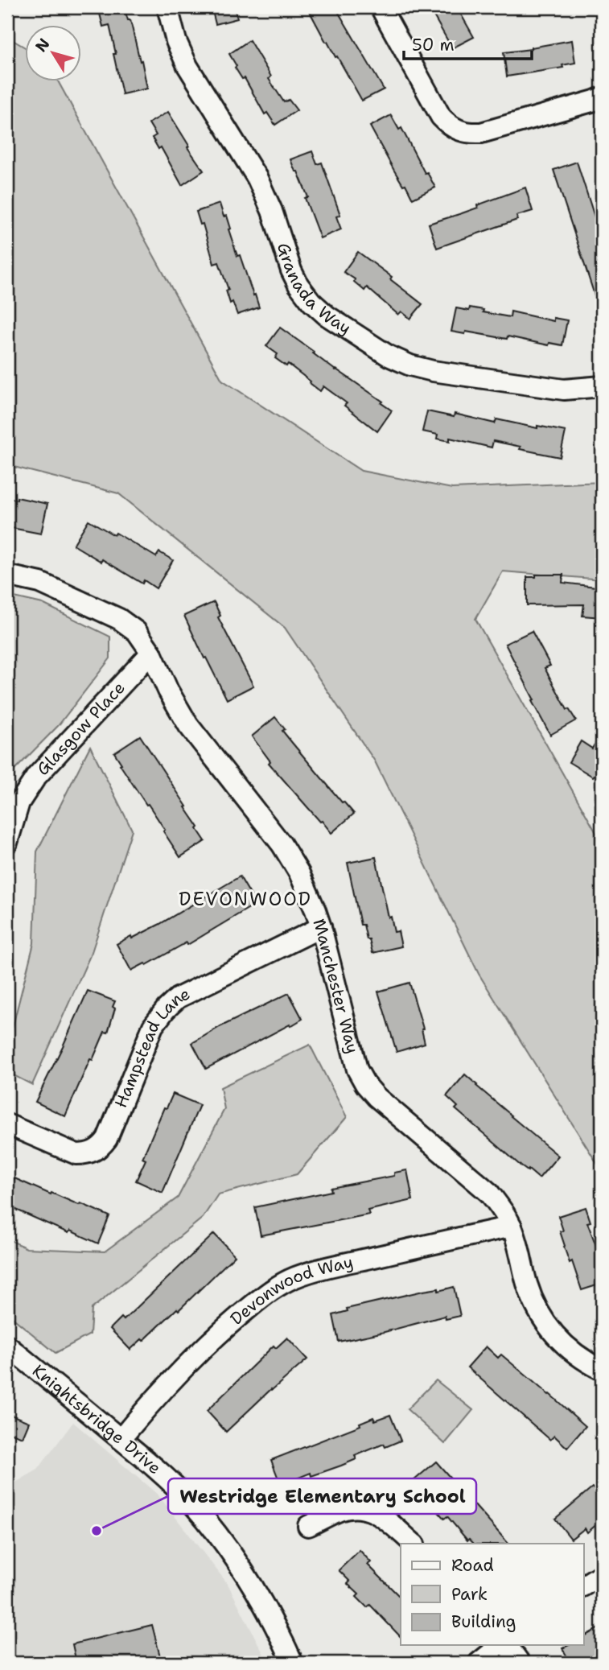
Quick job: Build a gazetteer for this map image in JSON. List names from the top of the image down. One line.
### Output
{"streets":{"street":["Granada Way","Glasgow Place","Manchester Way","Hampstead Lane","Devonwood Way","Knightsbridge Drive"]},"crossings":[["Glasgow Place","Manchester Way"],["Manchester Way","Hampstead Lane"],["Manchester Way","Devonwood Way"],["Devonwood Way","Knightsbridge Drive"]],"districts":["DEVONWOOD"],"places":["Westridge Elementary School"],"legend":["Road","Park","Building"],"scale_bar":"50 m","north":"top left"}
